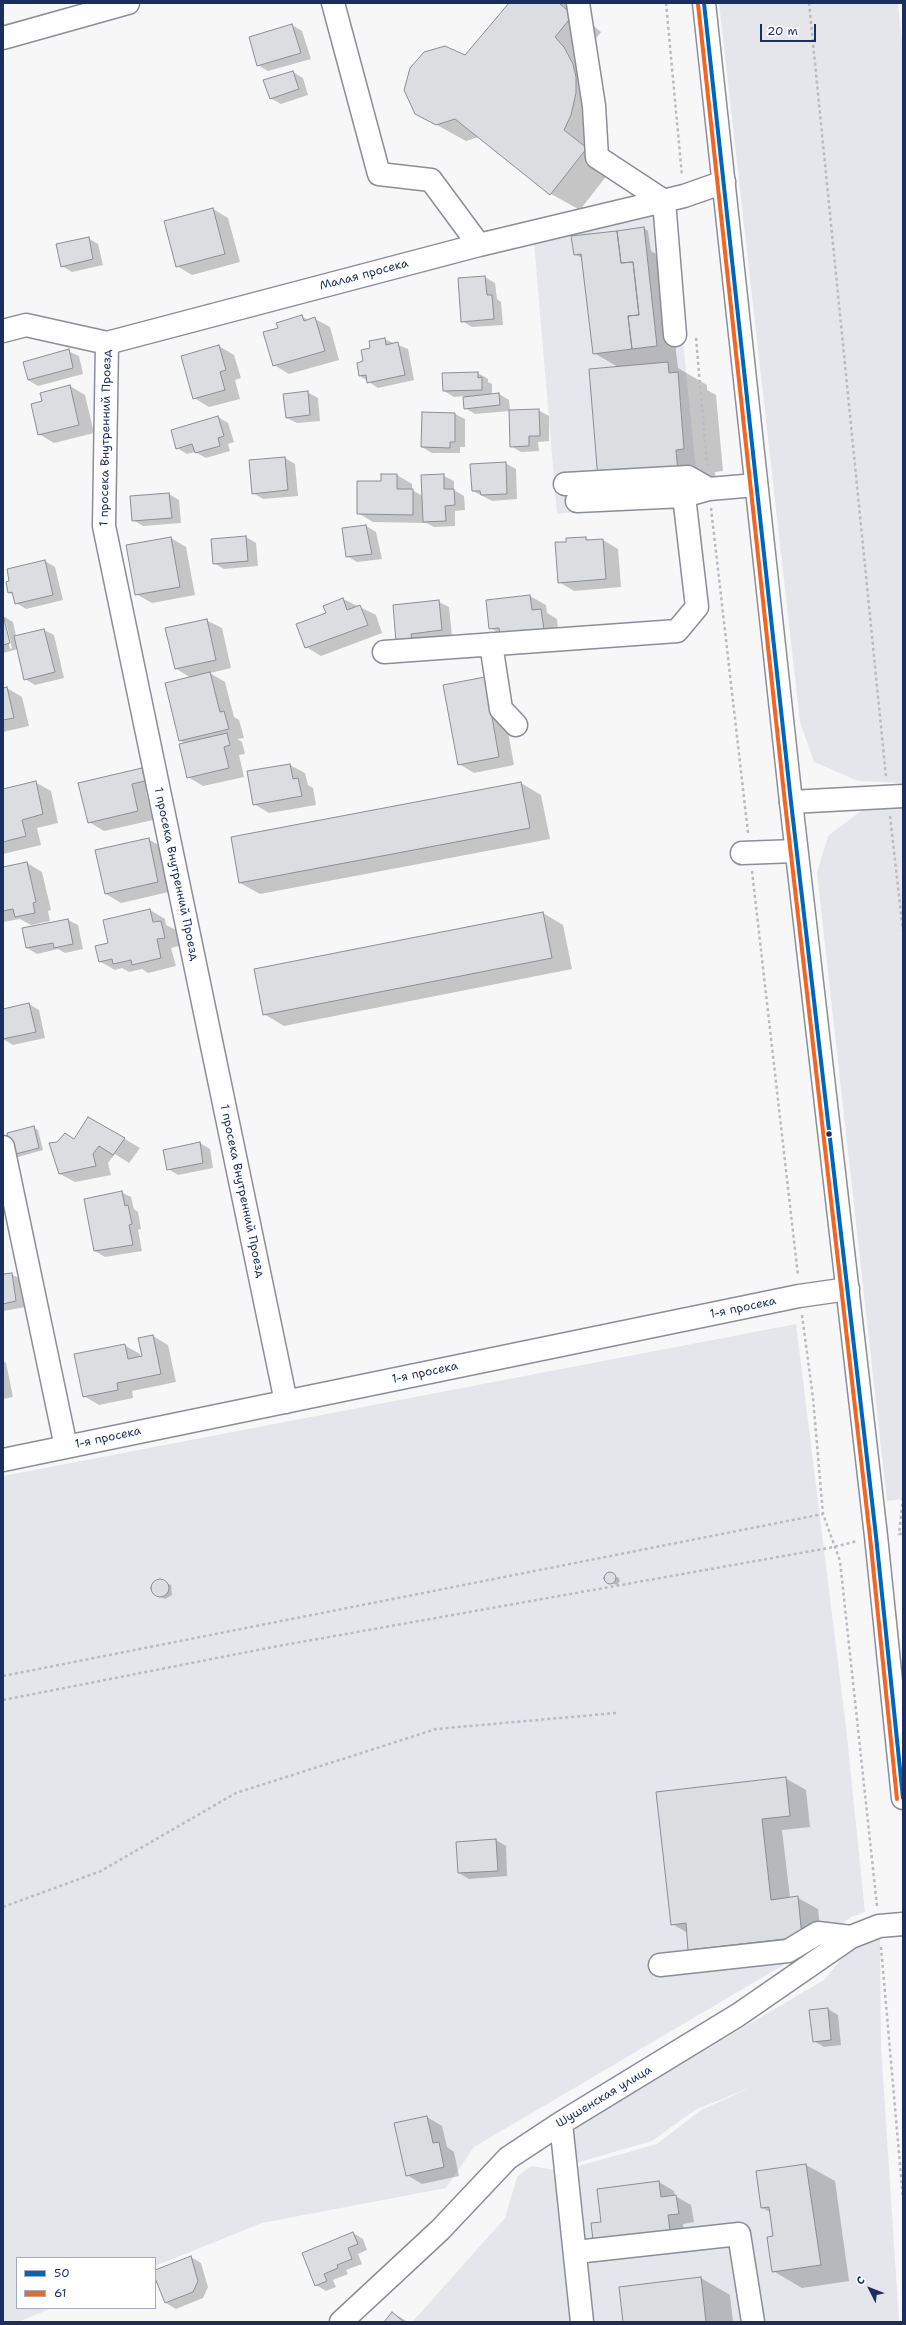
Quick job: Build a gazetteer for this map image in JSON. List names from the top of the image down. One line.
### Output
{"streets":{"street":["Малая просека","1 просека Внутренний Проезд","1-я просека","Шушенская улица"]},"crossings":[["Малая просека","1 просека Внутренний Проезд"],["1 просека Внутренний Проезд","1-я просека"]],"lines":["transit line 50","transit line 61"],"legend":["50","61"],"scale_bar":"20 m","north":"top left"}
